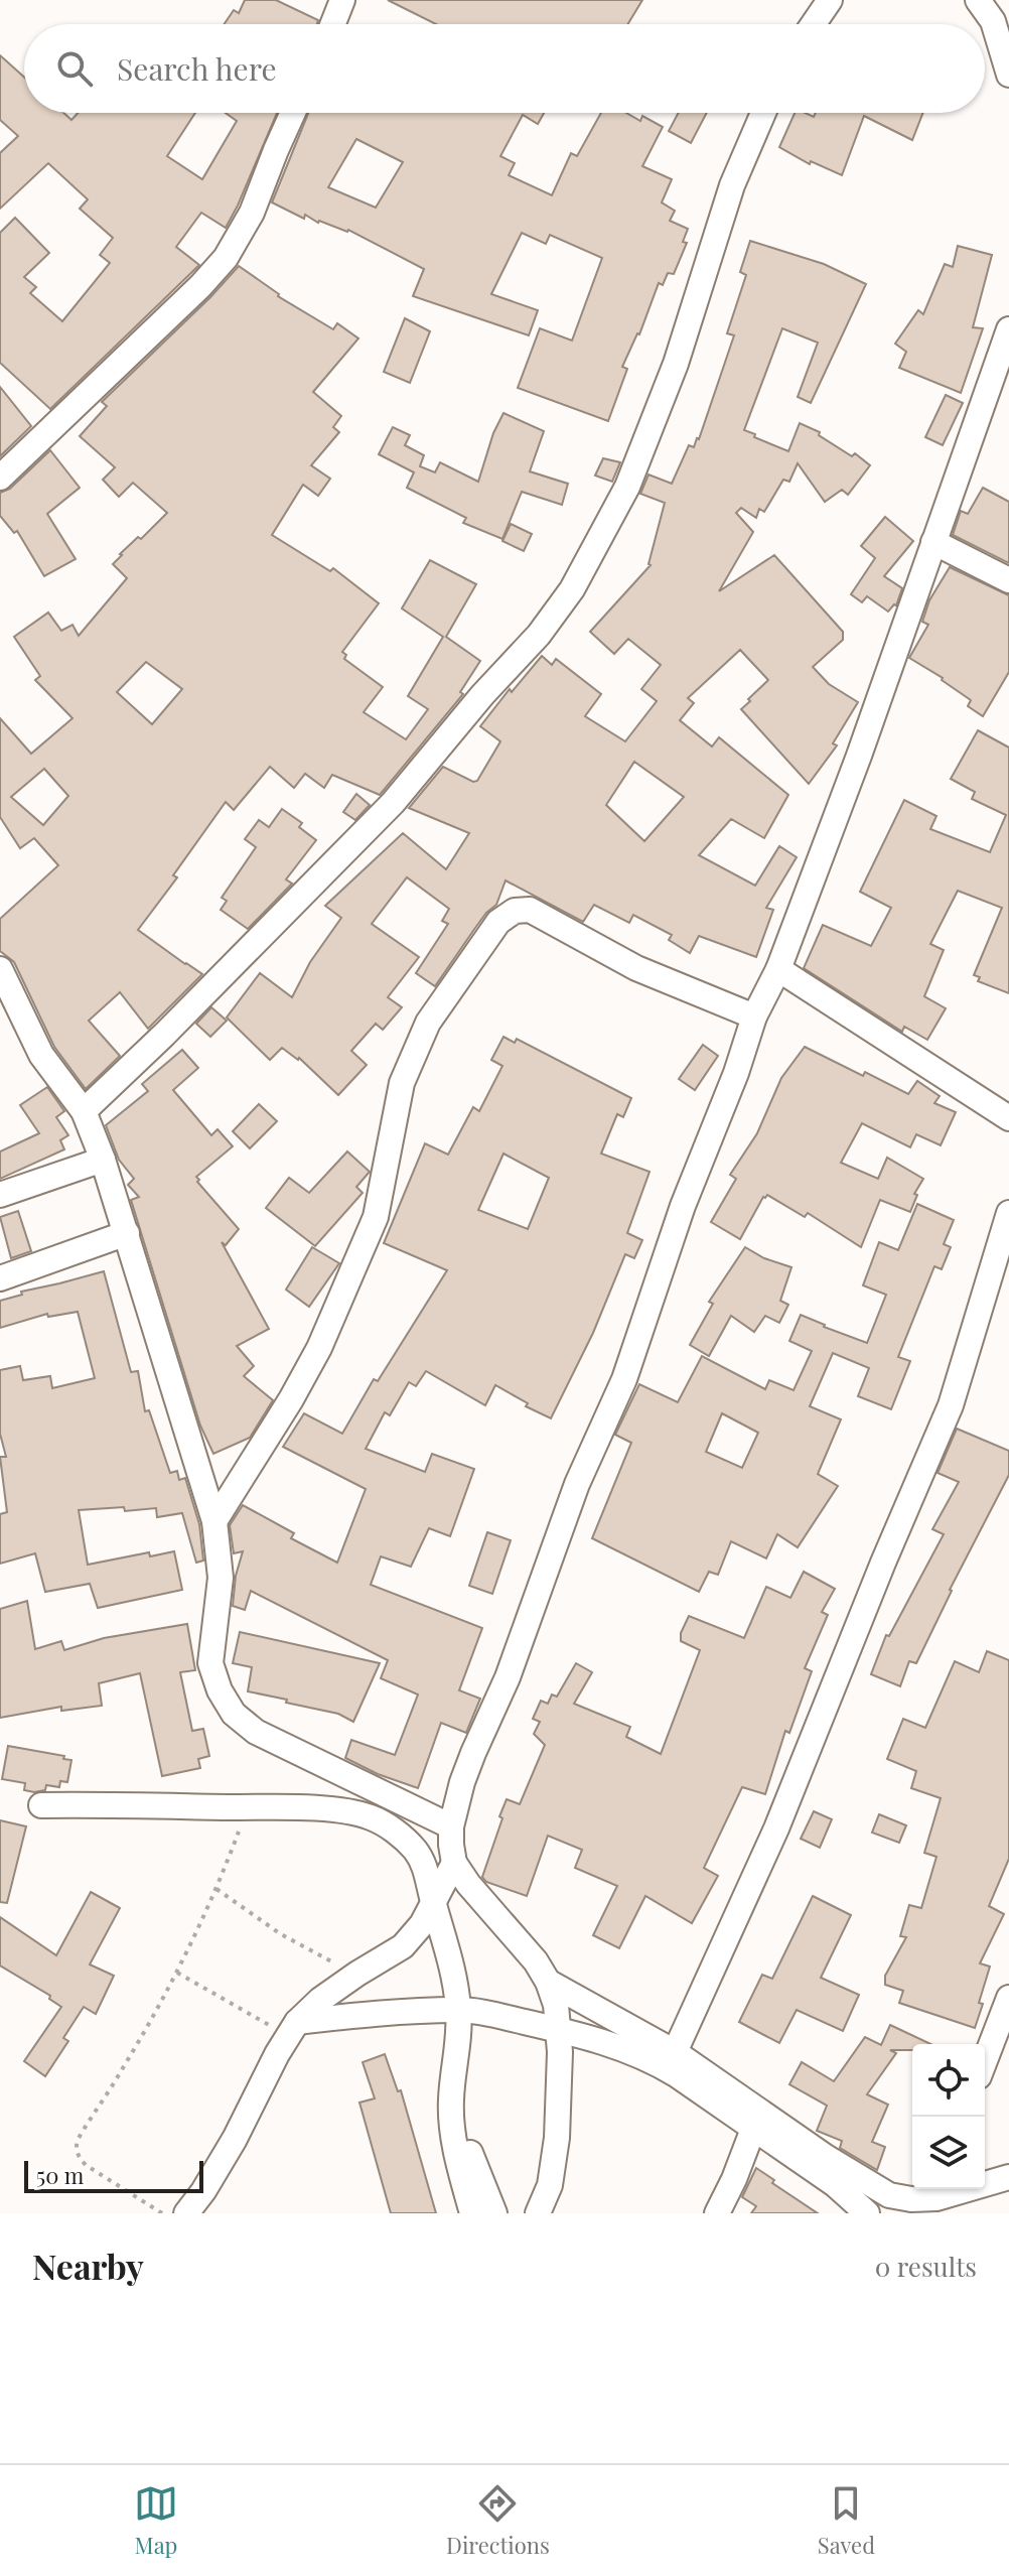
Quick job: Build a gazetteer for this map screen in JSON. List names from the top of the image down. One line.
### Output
{"scale_bar":"50 m","page":{"search":"Search here","scale":"50 m","heading":["Nearby","0 results"],"nav":["Map","Directions","Saved"]}}
